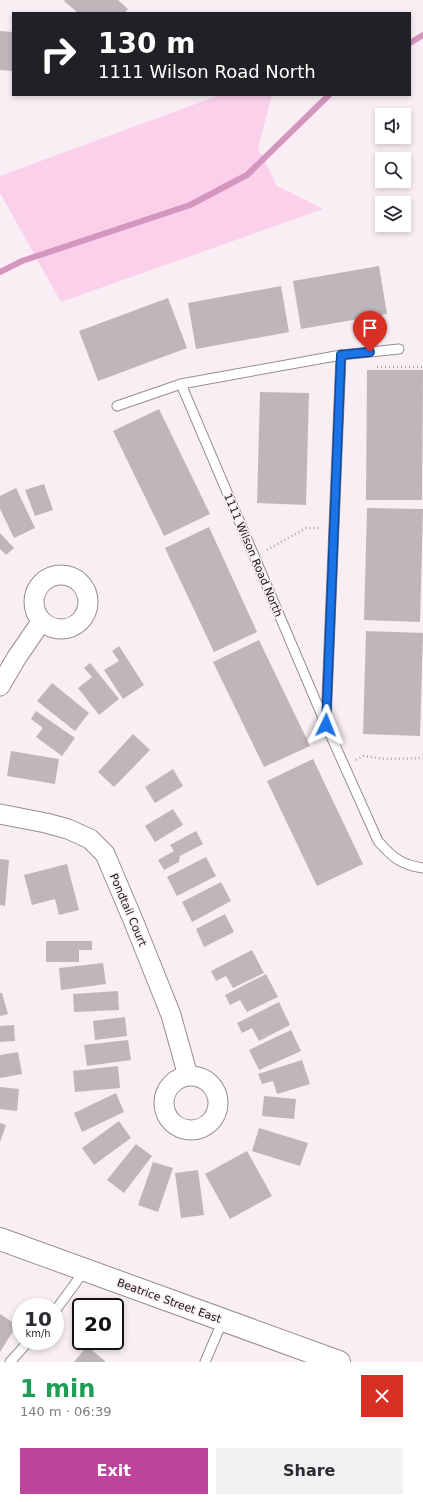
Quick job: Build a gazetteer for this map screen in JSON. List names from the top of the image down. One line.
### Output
{"streets":{"street":["Pondtail Court","Beatrice Street East"],"lane":["1111 Wilson Road North"]},"page":{"turn":["130 m","1111 Wilson Road North"],"speed":"10 km/h","limit":"20","heading":["1 min","140 m · 06:39"],"buttons":["Exit","Share"]}}
